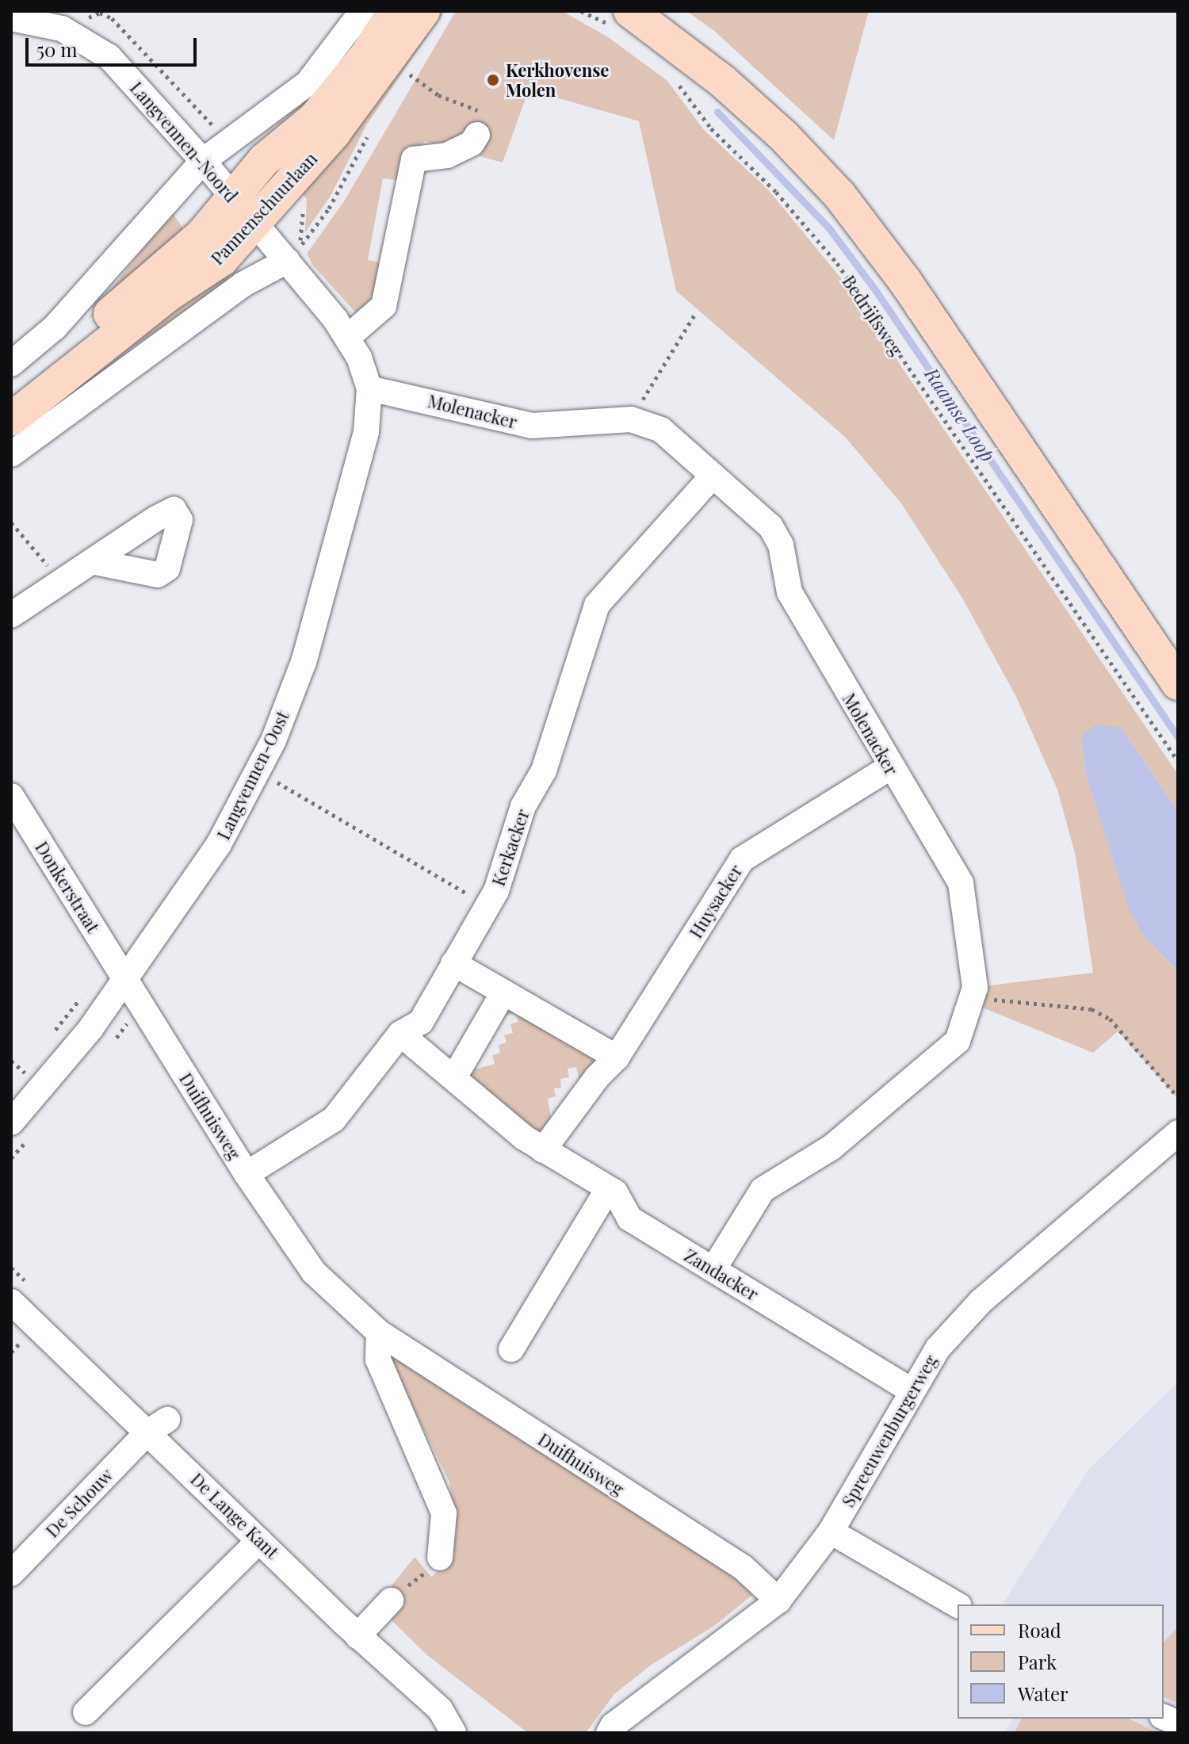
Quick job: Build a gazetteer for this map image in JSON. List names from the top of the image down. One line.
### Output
{"streets":{"main road":["Pannenschuurlaan"],"street":["Langvennen-Noord","Molenacker","Langvennen-Oost","Kerkacker","Donkerstraat","Huysacker","Duifhuisweg","Zandacker","Spreeuwenburgerweg","De Schouw","De Lange Kant"],"path":["Bedrijfsweg"]},"crossings":[["Langvennen-Noord","Pannenschuurlaan"],["Langvennen-Noord","Langvennen-Oost"],["Pannenschuurlaan","Langvennen-Oost"],["Molenacker","Langvennen-Oost"],["Molenacker","Kerkacker"],["Molenacker","Huysacker"],["Molenacker","Zandacker"],["Langvennen-Oost","Donkerstraat"],["Langvennen-Oost","Duifhuisweg"],["Kerkacker","Duifhuisweg"],["Kerkacker","Zandacker"],["Donkerstraat","Duifhuisweg"],["Duifhuisweg","Spreeuwenburgerweg"],["Zandacker","Spreeuwenburgerweg"],["De Schouw","De Lange Kant"]],"water":["Raamse Loop"],"places":["Kerkhovense Molen"],"legend":["Road","Park","Water"],"scale_bar":"50 m"}
